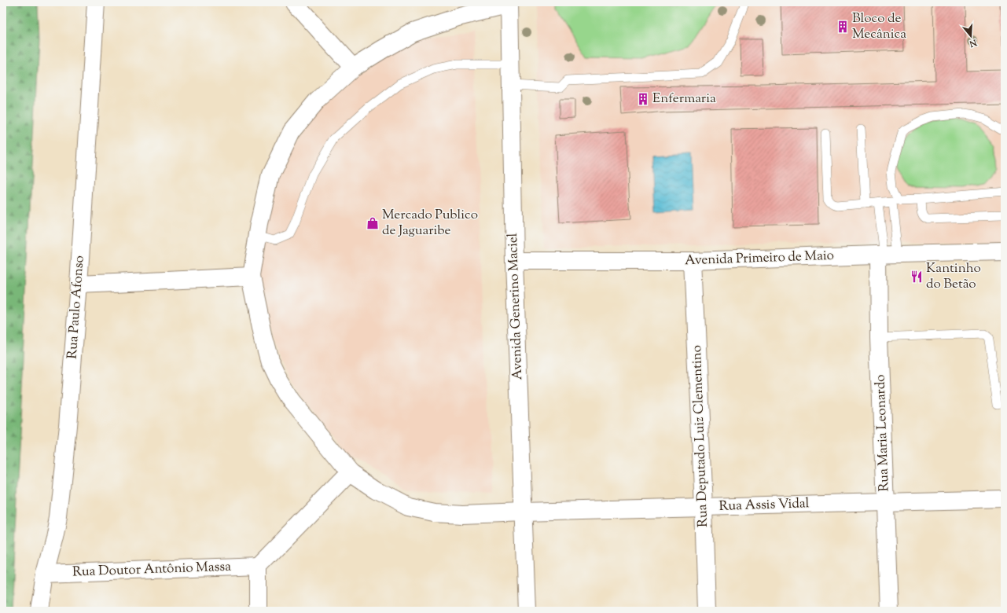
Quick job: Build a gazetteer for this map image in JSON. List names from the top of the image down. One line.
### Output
{"streets":{"street":["Avenida Primeiro de Maio","Avenida Generino Maciel","Rua Paulo Afonso","Rua Maria Leonardo","Rua Deputado Luiz Clementino","Rua Assis Vidal","Rua Doutor Antônio Massa"]},"crossings":[["Avenida Primeiro de Maio","Avenida Generino Maciel"],["Avenida Primeiro de Maio","Rua Maria Leonardo"],["Avenida Primeiro de Maio","Rua Deputado Luiz Clementino"],["Avenida Generino Maciel","Rua Assis Vidal"],["Rua Paulo Afonso","Rua Doutor Antônio Massa"],["Rua Maria Leonardo","Rua Assis Vidal"],["Rua Deputado Luiz Clementino","Rua Assis Vidal"]],"places":{"building":["Bloco de Mecânica","Enfermaria"],"shop":["Mercado Publico de Jaguaribe"],"restaurant":["Kantinho do Betão"]},"north":"bottom"}
